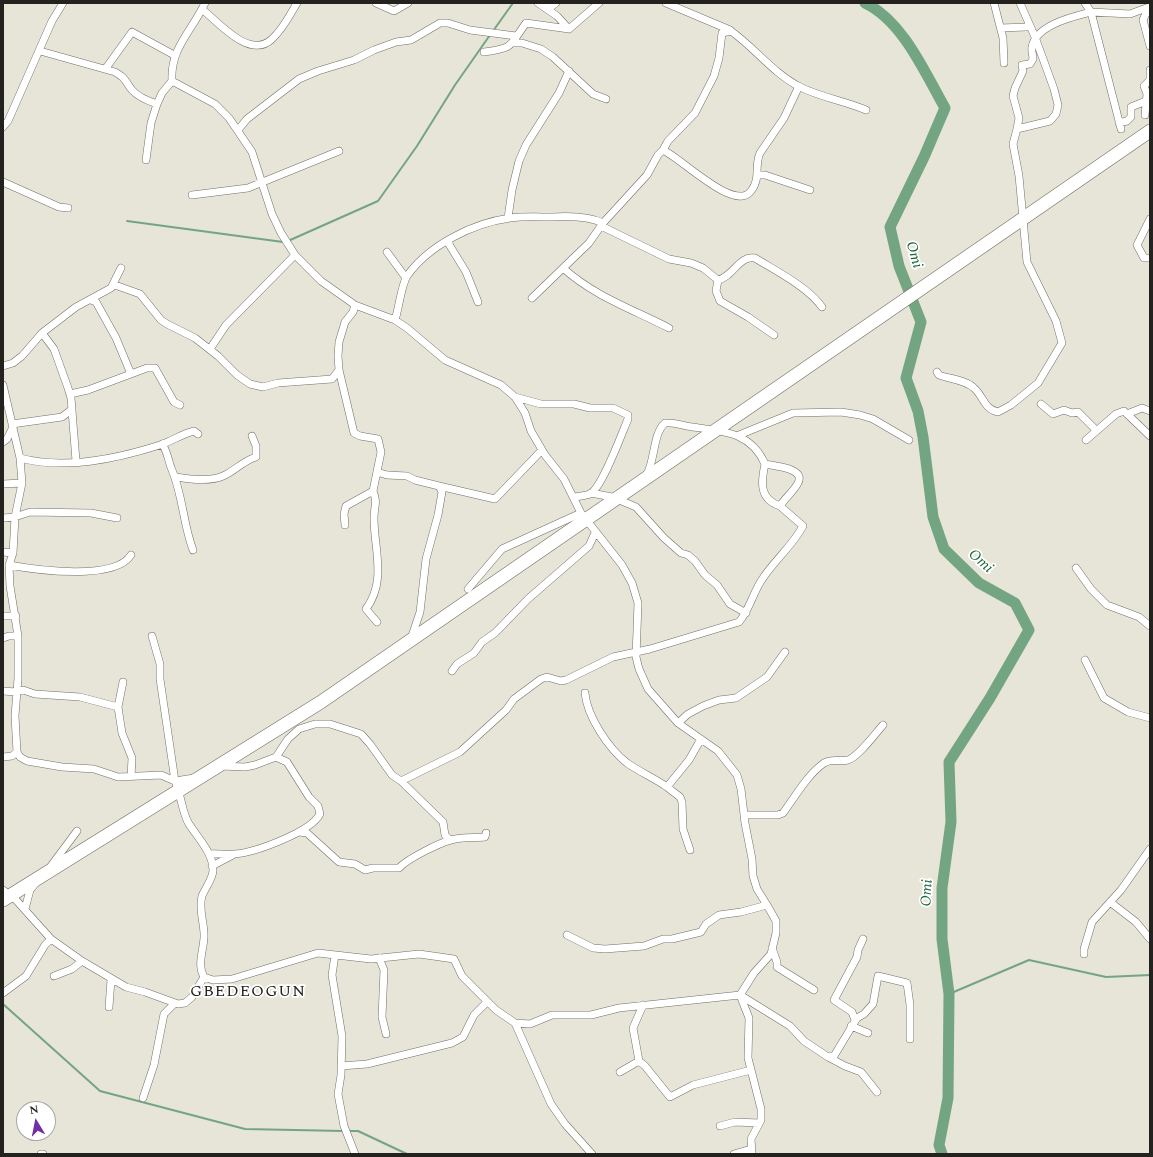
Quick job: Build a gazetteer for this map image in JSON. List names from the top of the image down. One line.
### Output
{"districts":["GBEDEOGUN"],"water":["Omi"],"north":"top"}
